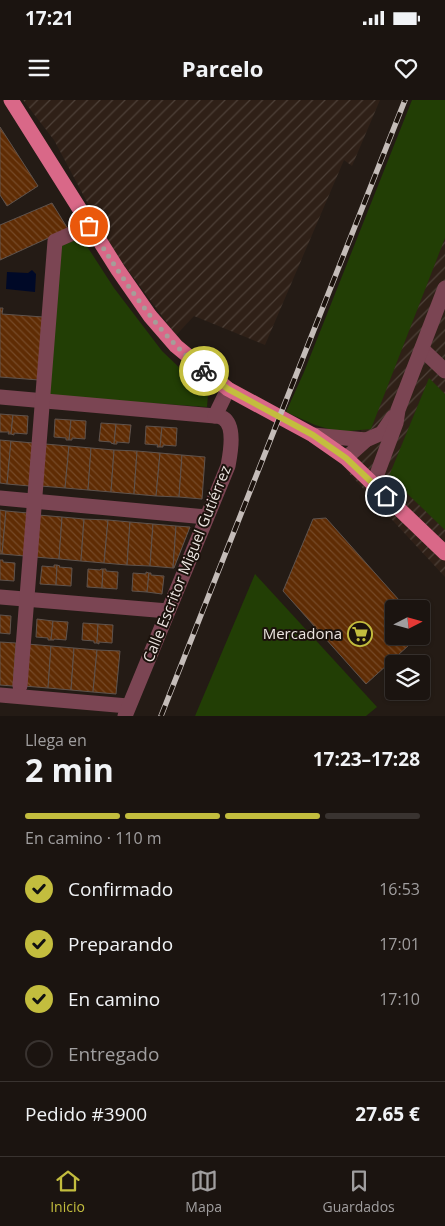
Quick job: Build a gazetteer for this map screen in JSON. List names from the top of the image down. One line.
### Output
{"streets":{"street":["Calle Escritor Miguel Gutiérrez"]},"places":{"supermarket":["Mercadona"]},"north":"right","page":{"status":"17:21","header":"Parcelo","heading":["2 min","Llega en","17:23–17:28"],"panel":["Pedido #3900","27.65 €"],"bar":"En camino · 110 m","list":[["Confirmado","16:53"],["Preparando","17:01"],["En camino","17:10"],"Entregado"],"tabs":["Inicio","Mapa","Guardados"]}}
